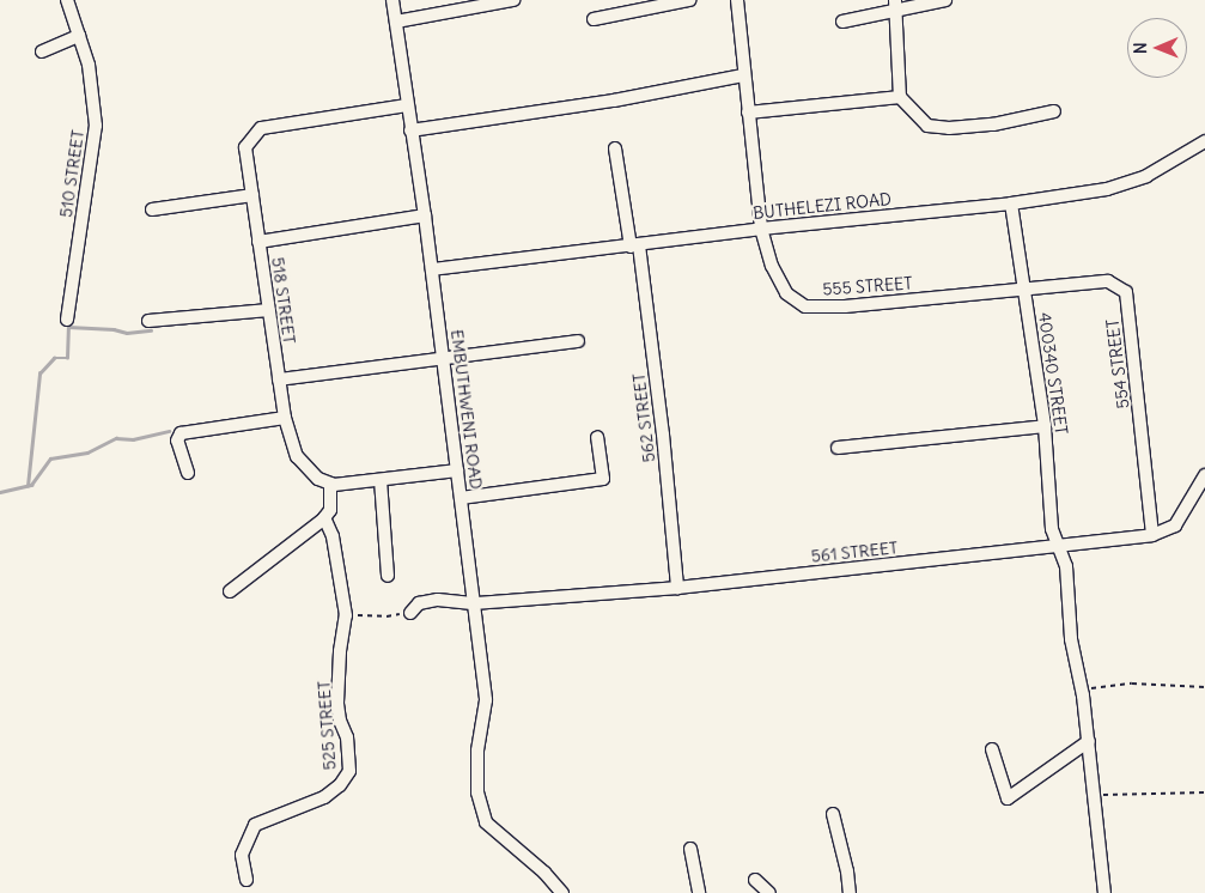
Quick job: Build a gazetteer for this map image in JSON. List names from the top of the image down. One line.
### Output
{"streets":{"street":["510 STREET","BUTHELEZI ROAD","555 STREET","518 STREET","554 STREET","400340 STREET","EMBUTHWENI ROAD","562 STREET","561 STREET","525 STREET"]},"crossings":[["BUTHELEZI ROAD","555 STREET"],["BUTHELEZI ROAD","400340 STREET"],["BUTHELEZI ROAD","EMBUTHWENI ROAD"],["BUTHELEZI ROAD","562 STREET"],["555 STREET","554 STREET"],["555 STREET","400340 STREET"],["518 STREET","EMBUTHWENI ROAD"],["518 STREET","525 STREET"],["554 STREET","400340 STREET"],["554 STREET","561 STREET"],["400340 STREET","561 STREET"],["EMBUTHWENI ROAD","561 STREET"],["562 STREET","561 STREET"]],"north":"left"}
